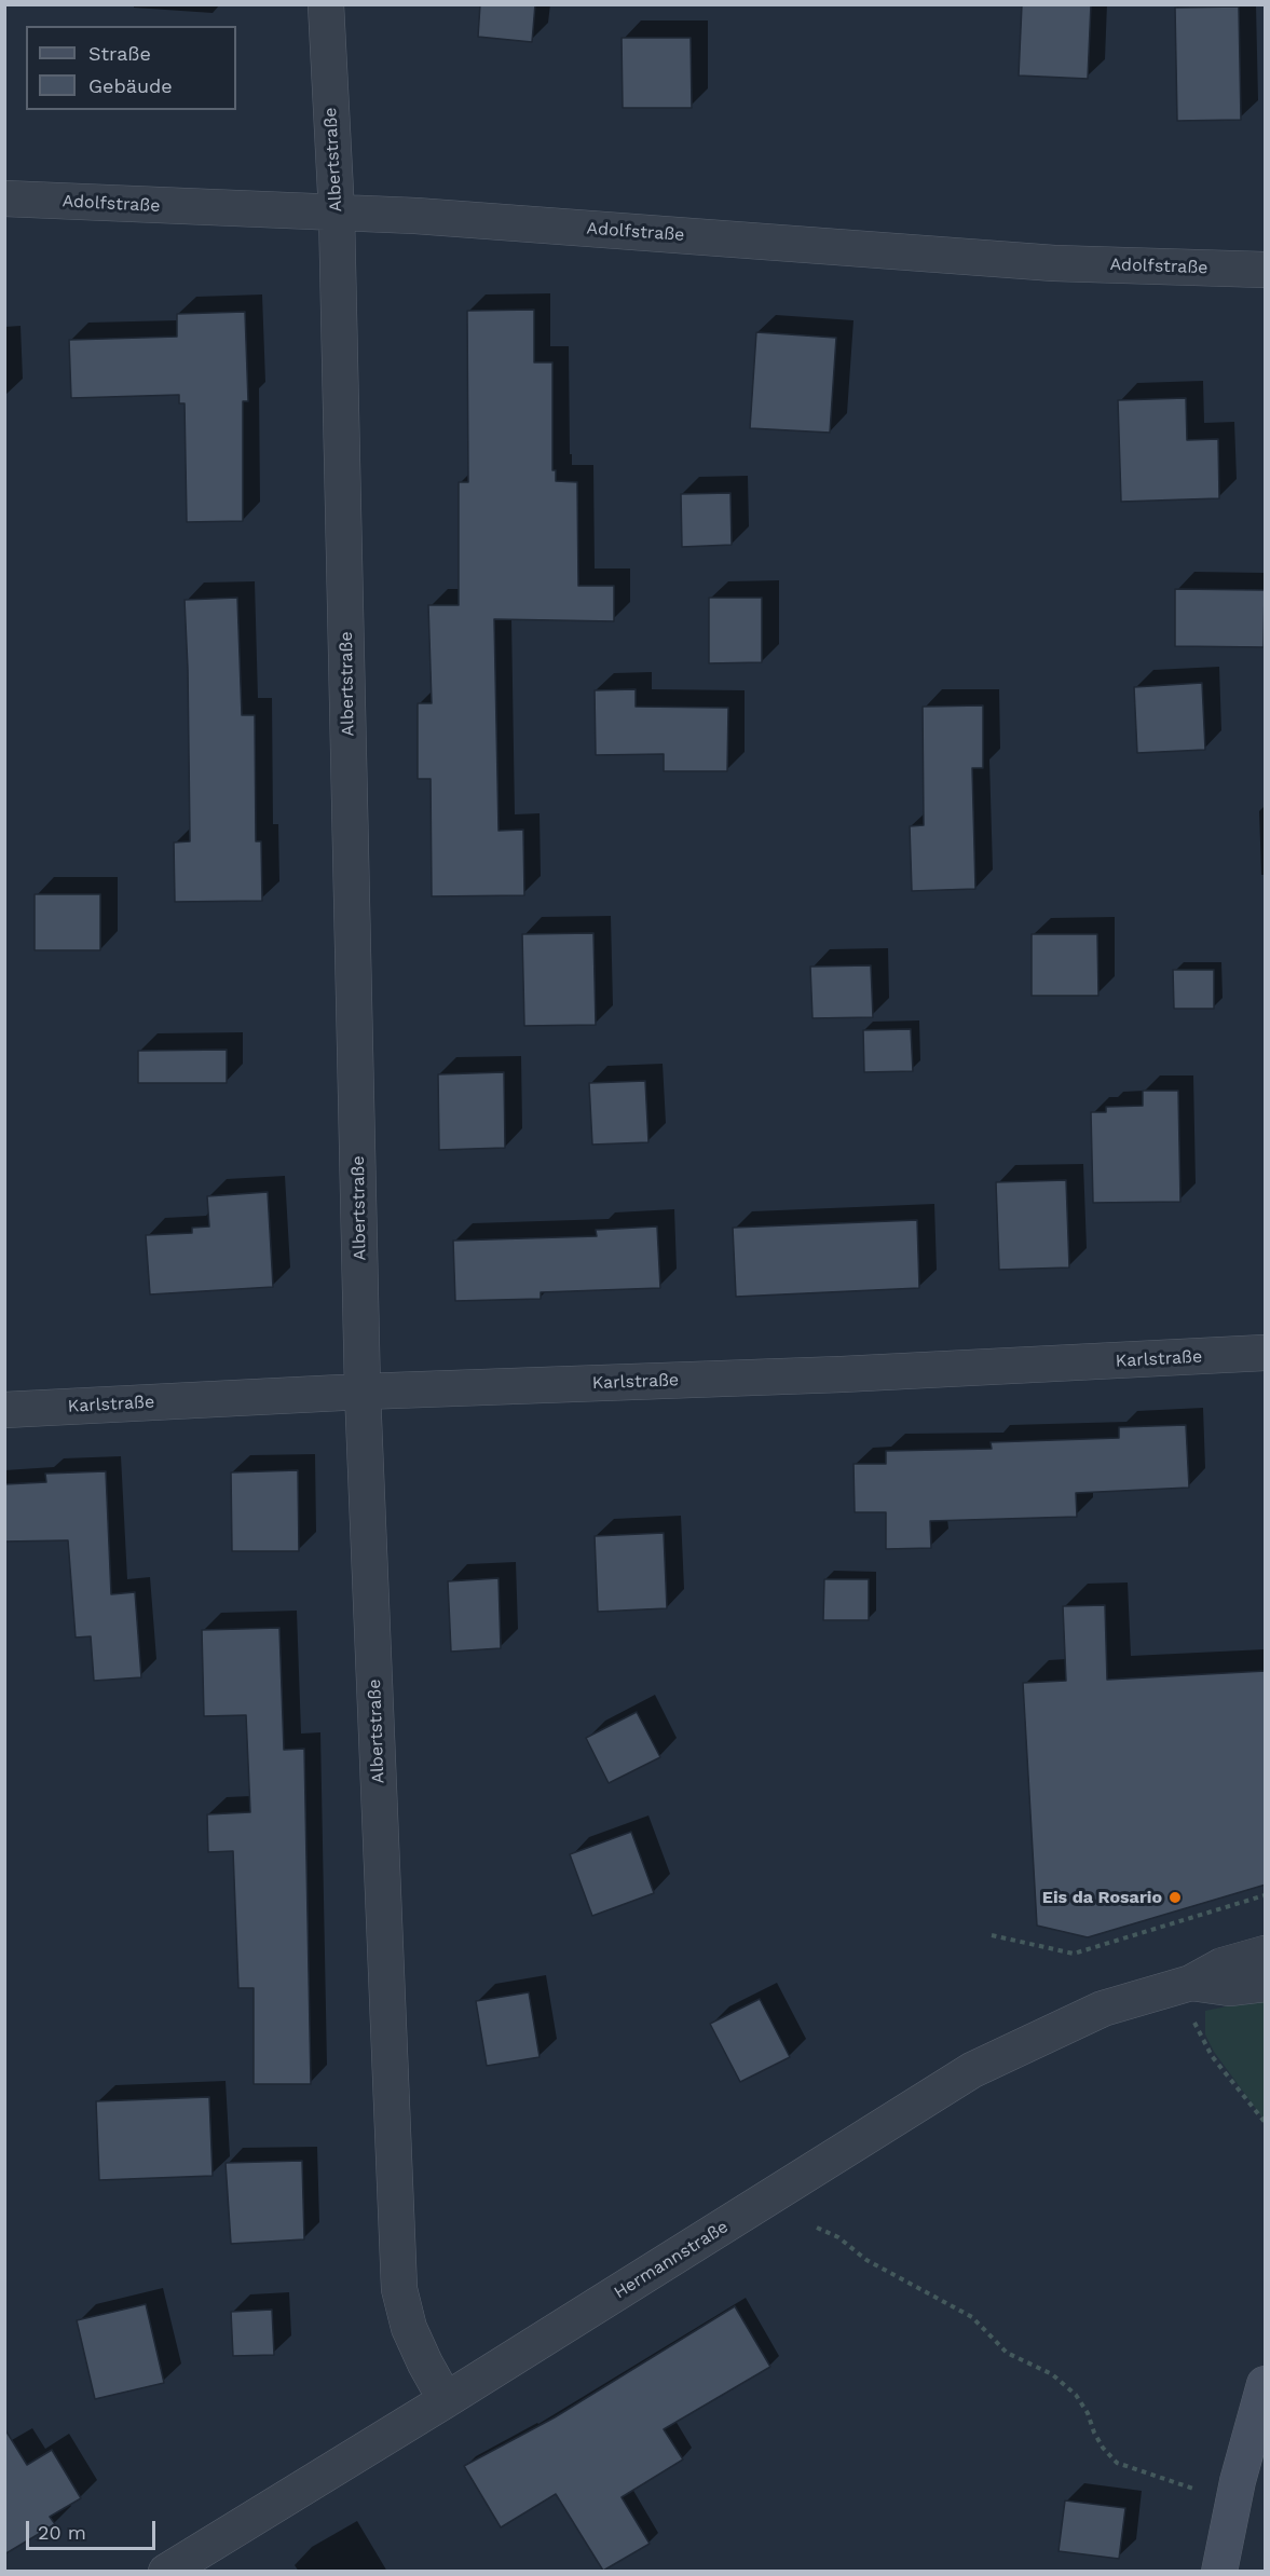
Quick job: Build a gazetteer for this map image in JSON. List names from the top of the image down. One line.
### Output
{"streets":{"street":["Albertstraße","Adolfstraße","Karlstraße","Hermannstraße"]},"crossings":[["Albertstraße","Adolfstraße"],["Albertstraße","Karlstraße"],["Albertstraße","Hermannstraße"]],"places":["Eis da Rosario"],"legend":["Straße","Gebäude"],"scale_bar":"20 m"}
